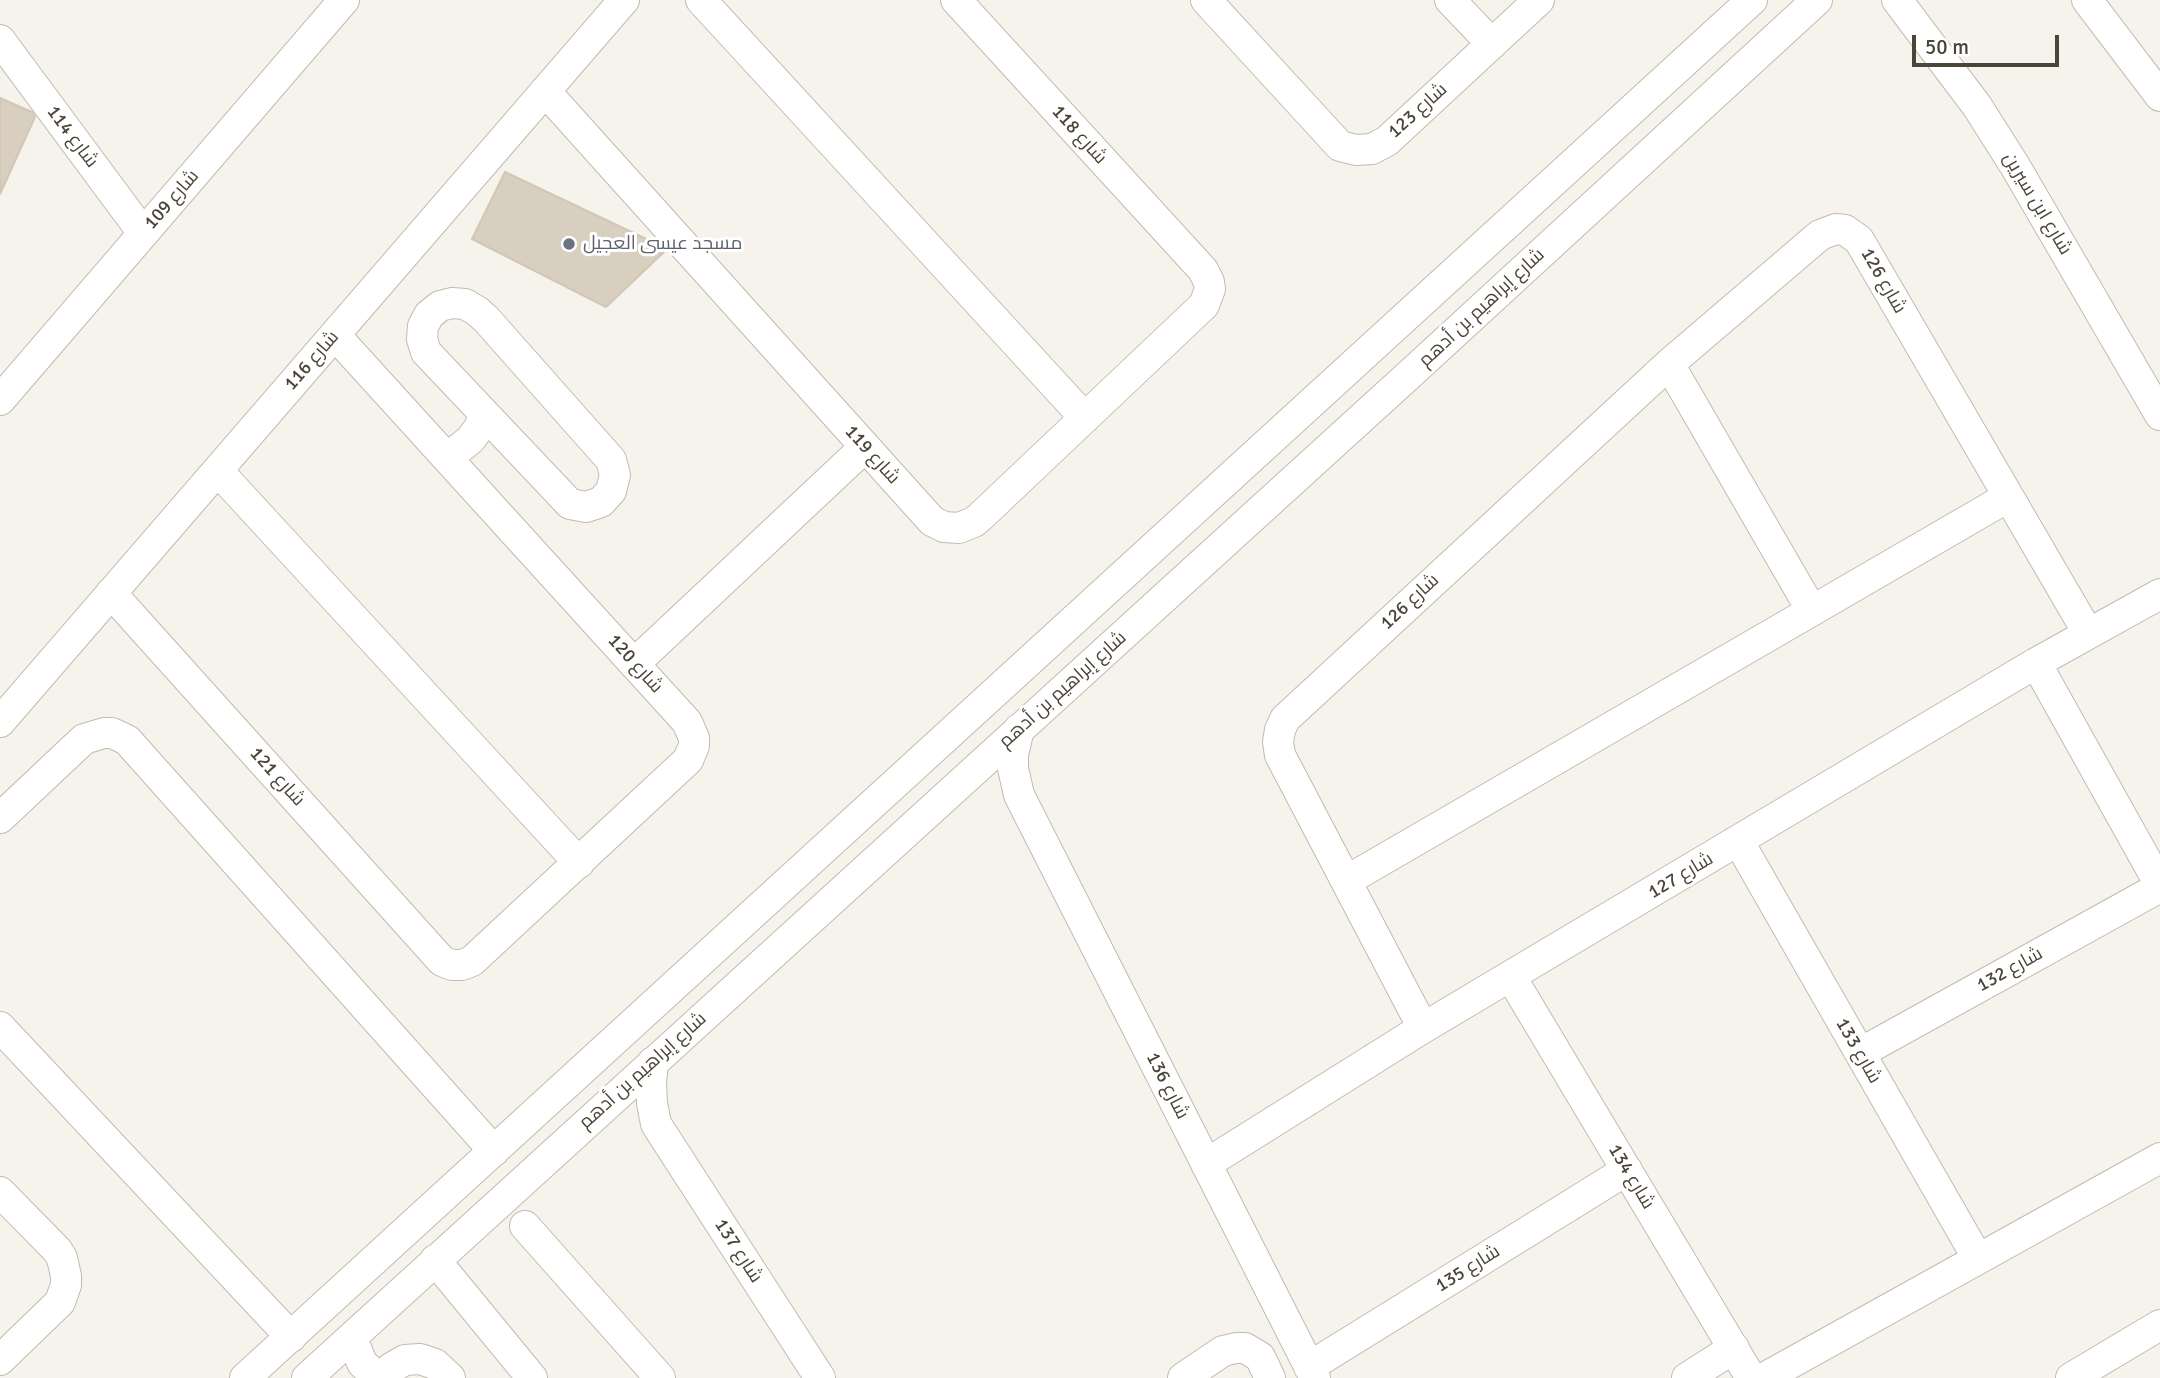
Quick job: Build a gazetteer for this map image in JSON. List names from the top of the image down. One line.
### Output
{"streets":{"street":["شارع 123","شارع 118","شارع 114","شارع 109","شارع ابن سيرين","شارع 126","شارع إبراهيم بن أدهم","شارع 116","شارع 119","شارع 120","شارع 121","شارع 127","شارع 132","شارع 133","شارع 136","شارع 134","شارع 137","شارع 135"]},"crossings":[["شارع 118","شارع 119"],["شارع 114","شارع 109"],["شارع 126","شارع 127"],["شارع إبراهيم بن أدهم","شارع 136"],["شارع إبراهيم بن أدهم","شارع 137"],["شارع 116","شارع 119"],["شارع 116","شارع 120"],["شارع 116","شارع 121"],["شارع 120","شارع 121"],["شارع 127","شارع 132"],["شارع 127","شارع 133"],["شارع 127","شارع 136"],["شارع 127","شارع 134"],["شارع 132","شارع 133"],["شارع 136","شارع 135"],["شارع 134","شارع 135"]],"places":["مسجد عيسى العجيل"],"scale_bar":"50 m"}
